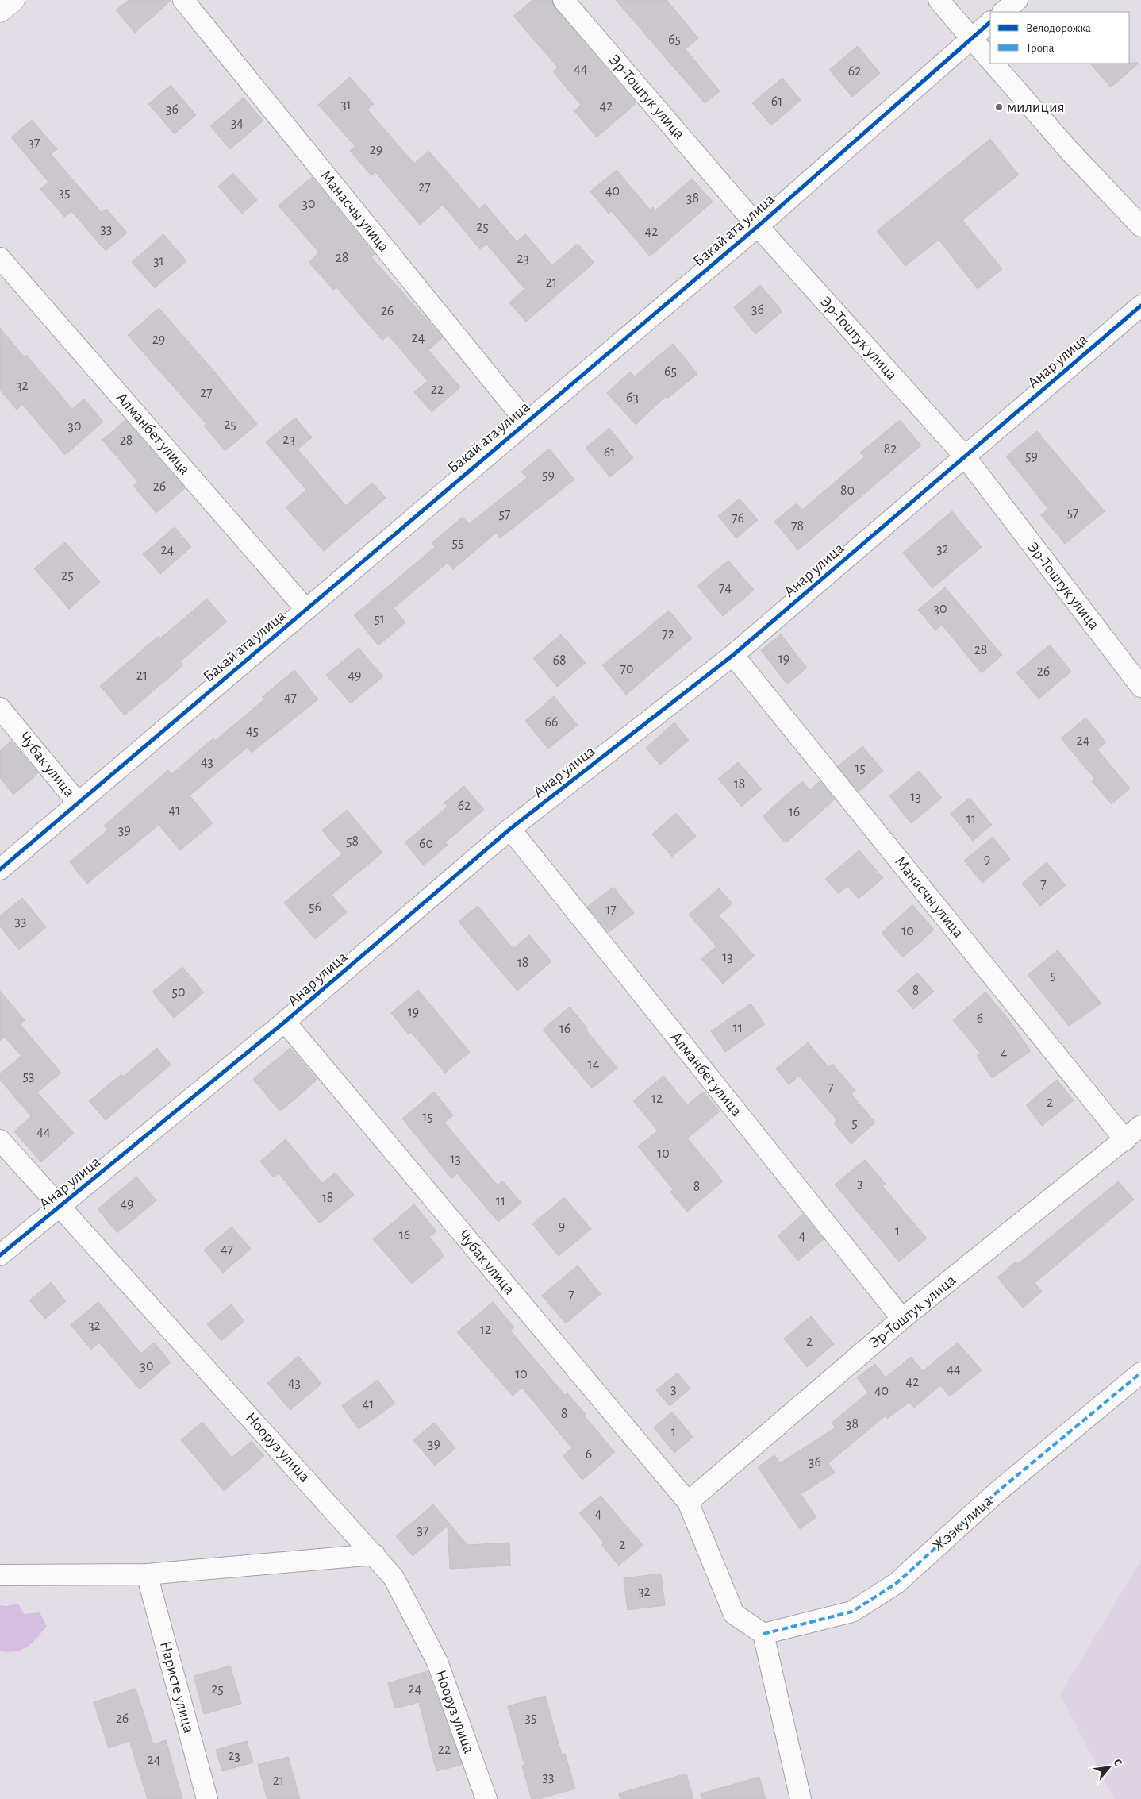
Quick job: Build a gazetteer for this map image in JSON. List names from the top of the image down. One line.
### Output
{"streets":{"street":["Эр-Тоштук улица","Манасчы улица","Бакай ата улица","Анар улица","Алманбет улица","Чубак улица","Нооруз улица","Жээк улица","Наристе улица"]},"crossings":[["Эр-Тоштук улица","Манасчы улица"],["Эр-Тоштук улица","Бакай ата улица"],["Эр-Тоштук улица","Анар улица"],["Эр-Тоштук улица","Алманбет улица"],["Эр-Тоштук улица","Чубак улица"],["Манасчы улица","Бакай ата улица"],["Манасчы улица","Анар улица"],["Бакай ата улица","Алманбет улица"],["Бакай ата улица","Чубак улица"],["Анар улица","Алманбет улица"],["Анар улица","Чубак улица"],["Анар улица","Нооруз улица"]],"places":["милиция"],"house_numbers":["65","44","62","61","31","42","36","34","37","29","27","40","35","38","30","25","33","42","28","23","31","21","36","26","24","29","65","32","22","27","63","25","30","23","28","82","61","59","59","26","80","57","57","76","78","55","32","24","25","74","30","51","72","28","19","68","70","26","21","49","47","66","45","24","43","15","18","13","62","41","16","11","39","58","60","9","7","56","17","33","10","13","18","5","8","50","19","6","11","16","4","14","53","7","12","2","15","5","44","10","13","3","8","18","11","49","9","1","16","4","47","7","32","12","2","30","44","10","42","43","3","40","41","8","38","1","39","6","36","4","37","2","32","25","24","35","26","22","23","24","33","21"],"legend":["Велодорожка","Тропа"],"north":"top right"}
